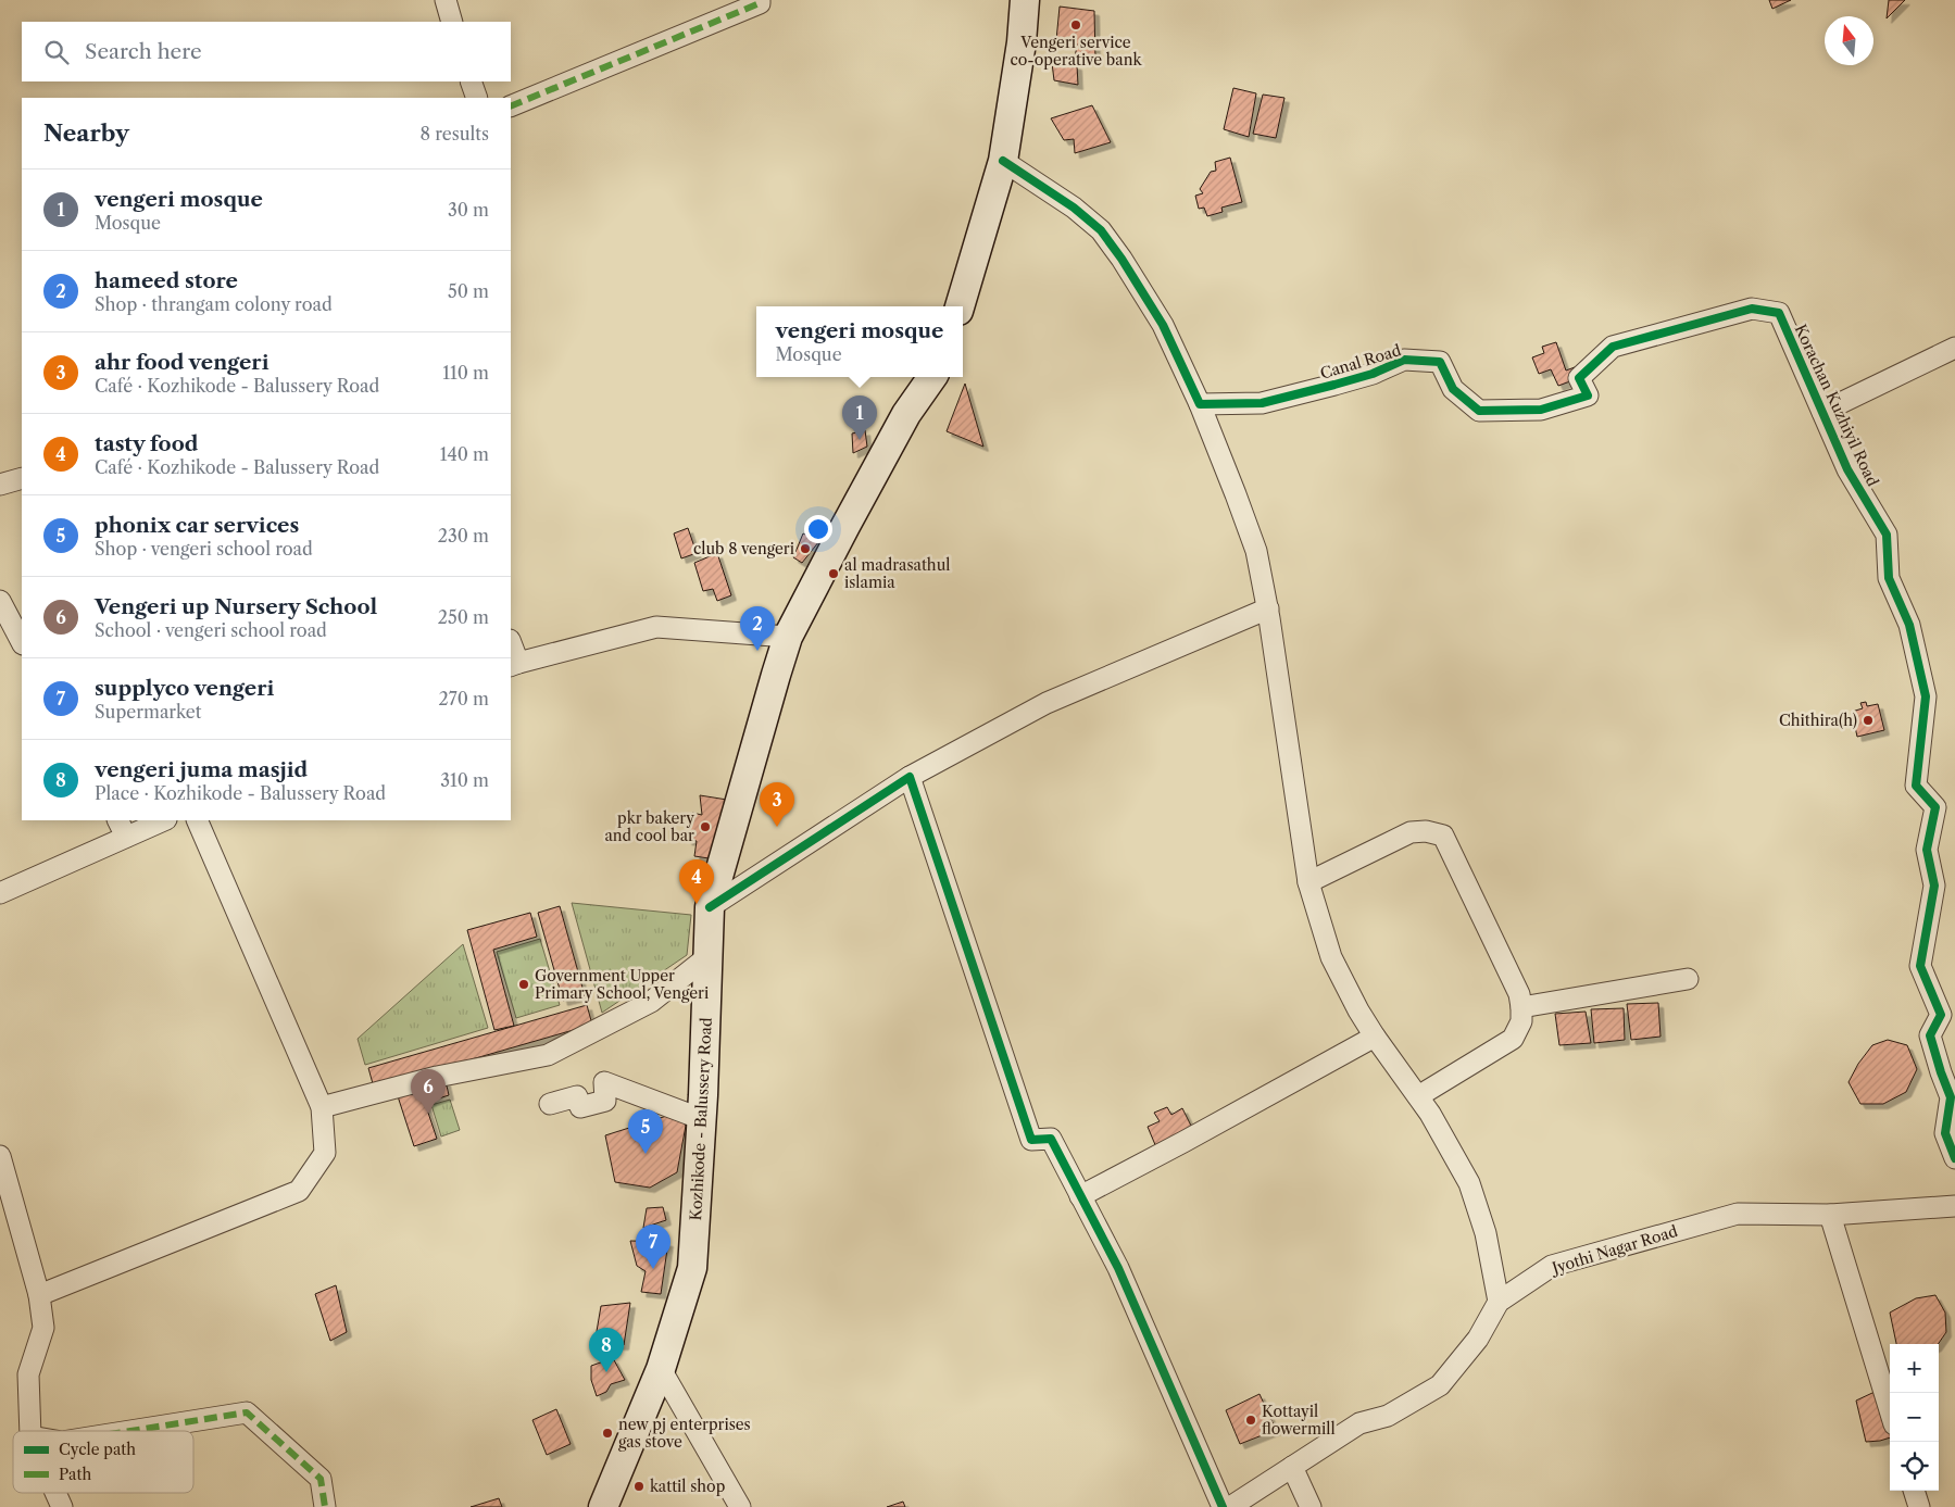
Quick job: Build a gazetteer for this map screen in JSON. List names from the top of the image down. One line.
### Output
{"streets":{"main road":["Kozhikode - Balussery Road"],"street":["Canal Road","Korachan Kuzhiyil Road","Jyothi Nagar Road"]},"crossings":[["Canal Road","Korachan Kuzhiyil Road"]],"places":["Vengeri service co-operative bank","club 8 vengeri","al madrasathul islamia","Chithira(h)","pkr bakery and cool bar","Government Upper Primary School, Vengeri","Kottayil flowermill","new pj enterprises gas stove","kattil shop"],"legend":["Cycle path","Path"],"north":"top","page":{"search":"Search here","heading":["Nearby","8 results"],"list":[{"mark":"1","name":"vengeri mosque","note":"Mosque","value":"30 m"},{"mark":"2","name":"hameed store","note":"Shop · thrangam colony road","value":"50 m"},{"mark":"3","name":"ahr food vengeri","note":"Café · Kozhikode - Balussery Road","value":"110 m"},{"mark":"4","name":"tasty food","note":"Café · Kozhikode - Balussery Road","value":"140 m"},{"mark":"5","name":"phonix car services","note":"Shop · vengeri school road","value":"230 m"},{"mark":"6","name":"Vengeri up Nursery School","note":"School · vengeri school road","value":"250 m"},{"mark":"7","name":"supplyco vengeri","note":"Supermarket","value":"270 m"},{"mark":"8","name":"vengeri juma masjid","note":"Place · Kozhikode - Balussery Road","value":"310 m"}],"popup":["vengeri mosque","Mosque"],"pins":["1","2","3","4","6","5","7","8"],"map_buttons":["+","−"]}}
